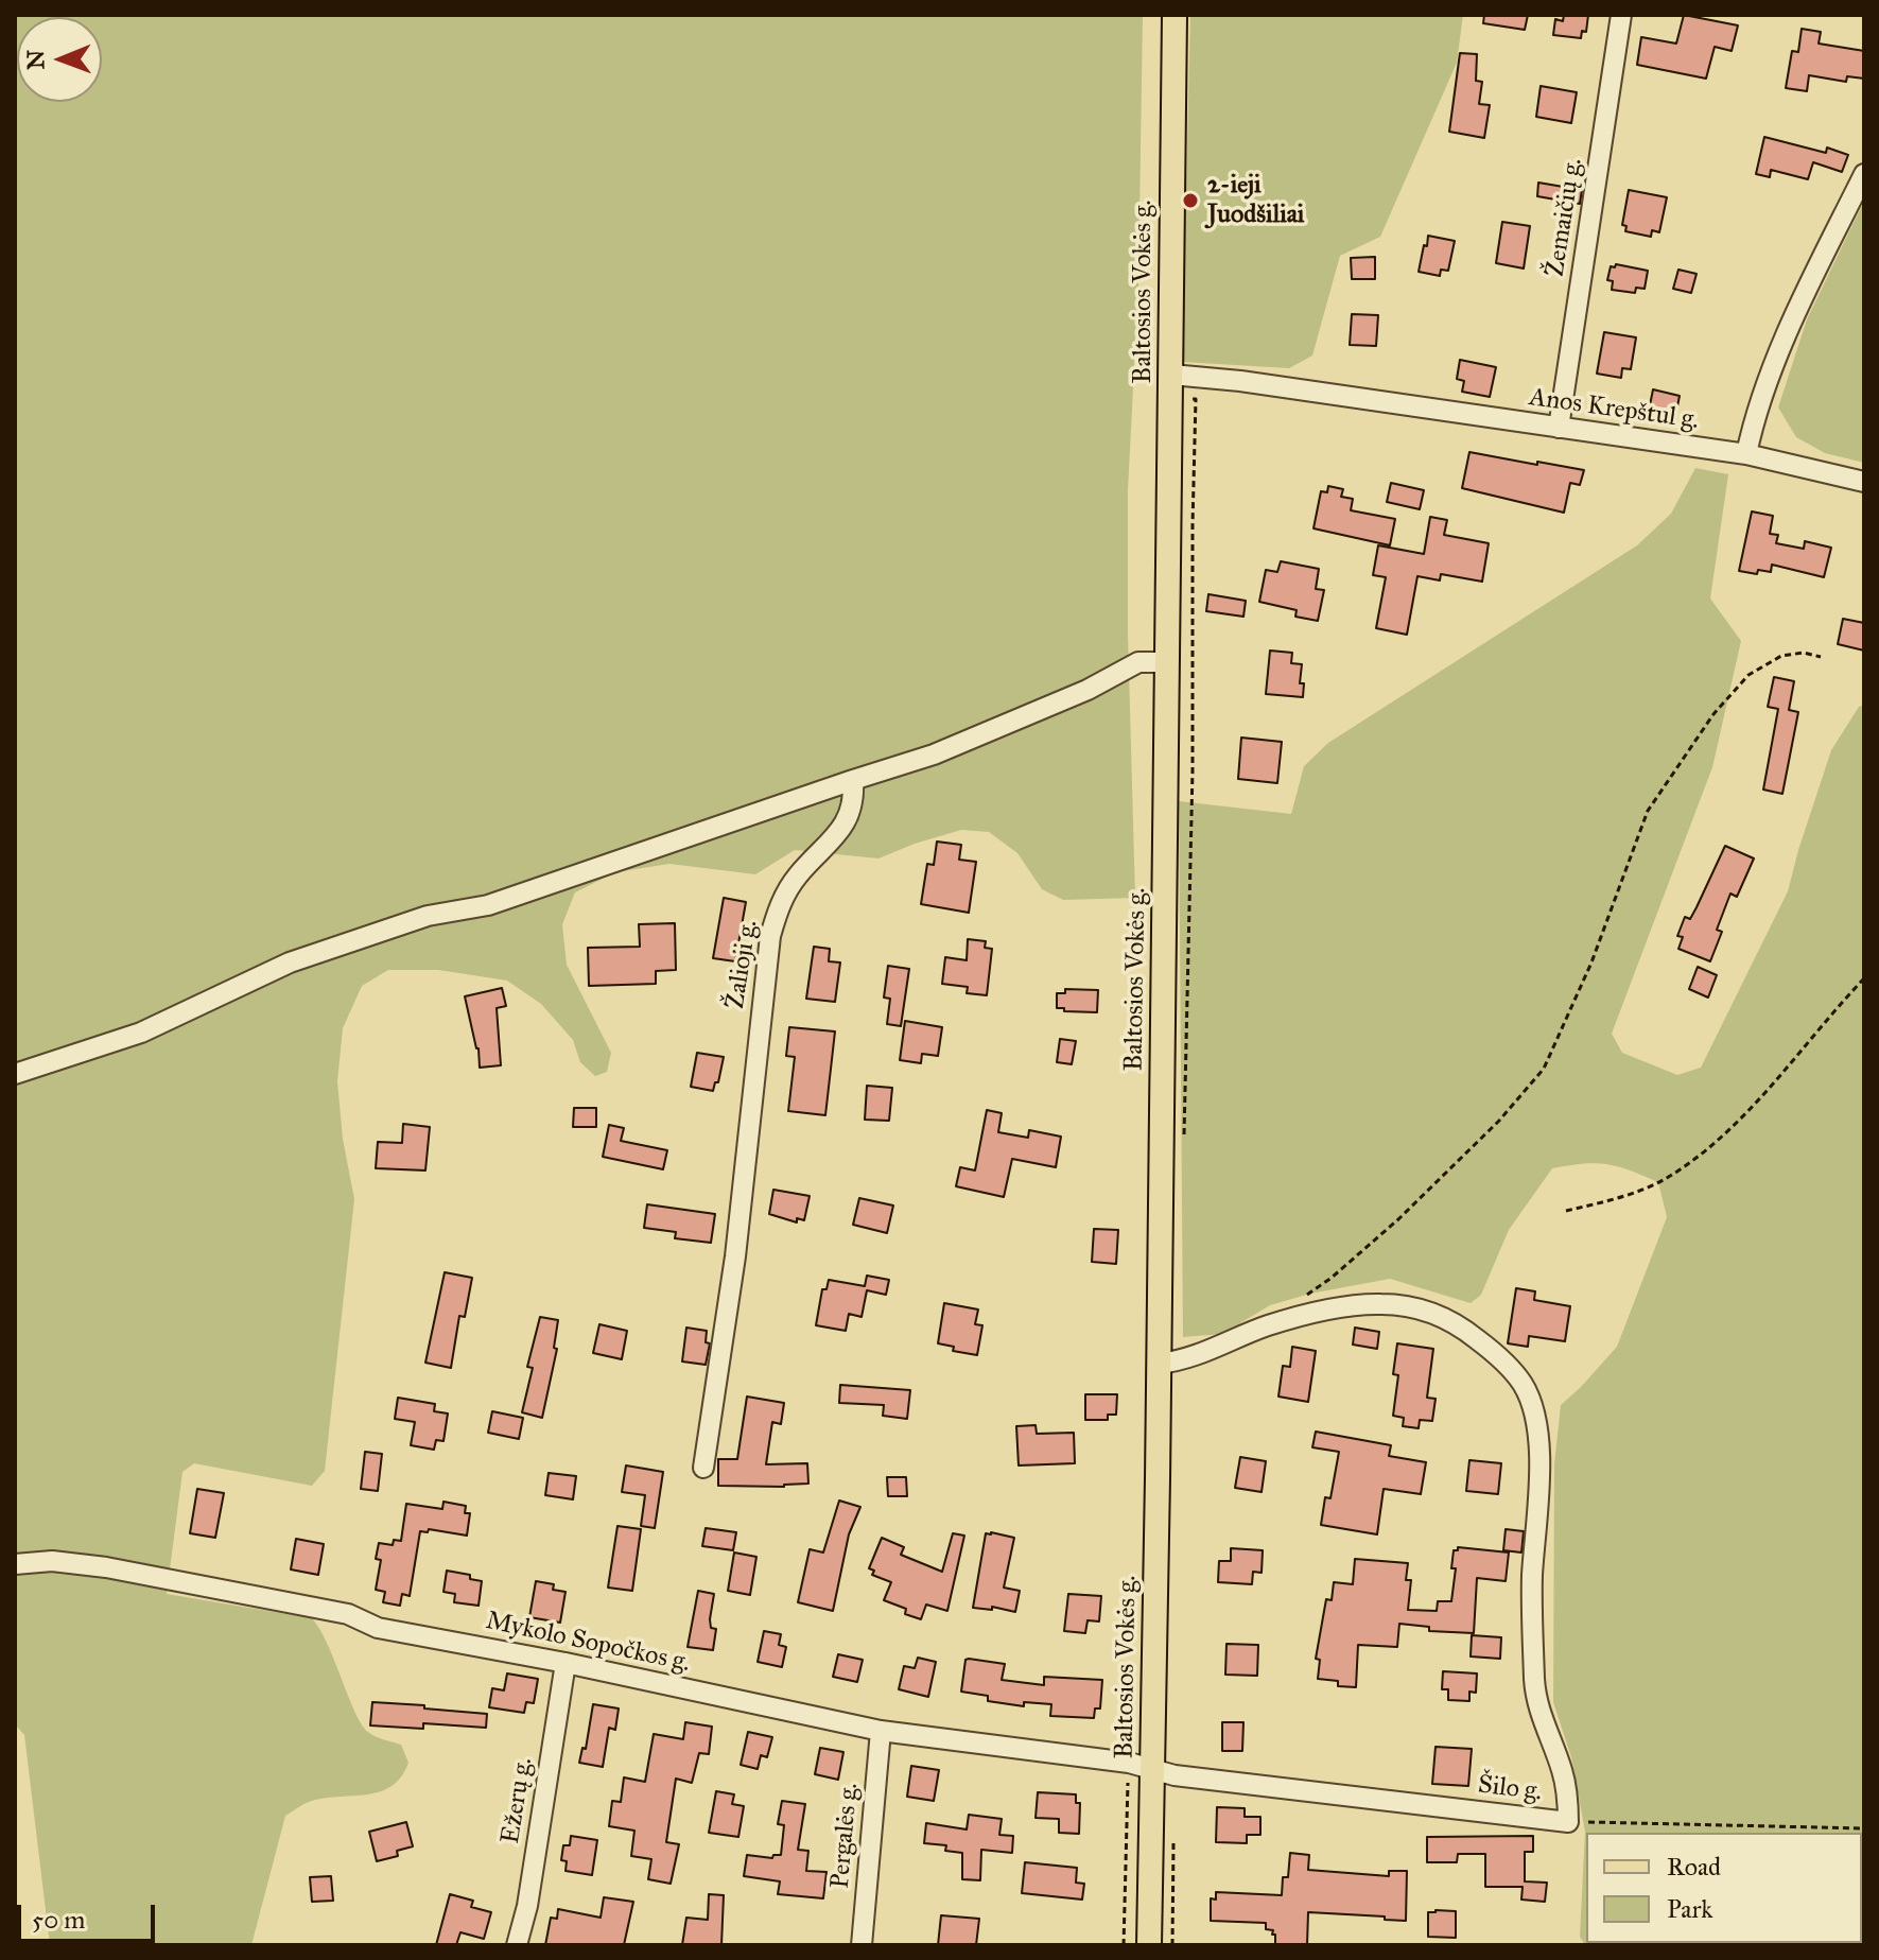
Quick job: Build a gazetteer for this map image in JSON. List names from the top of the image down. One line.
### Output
{"streets":{"main road":["Baltosios Vokės g."],"street":["Žemaičių g.","Anos Krepštul g.","Žalioji g.","Mykolo Sopočkos g.","Šilo g.","Ežerų g.","Pergalės g."]},"crossings":[["Žemaičių g.","Anos Krepštul g."],["Baltosios Vokės g.","Anos Krepštul g."],["Baltosios Vokės g.","Mykolo Sopočkos g."],["Baltosios Vokės g.","Šilo g."],["Mykolo Sopočkos g.","Šilo g."],["Mykolo Sopočkos g.","Ežerų g."],["Mykolo Sopočkos g.","Pergalės g."]],"places":["2-ieji Juodšiliai"],"legend":["Road","Park"],"scale_bar":"50 m","north":"left"}
